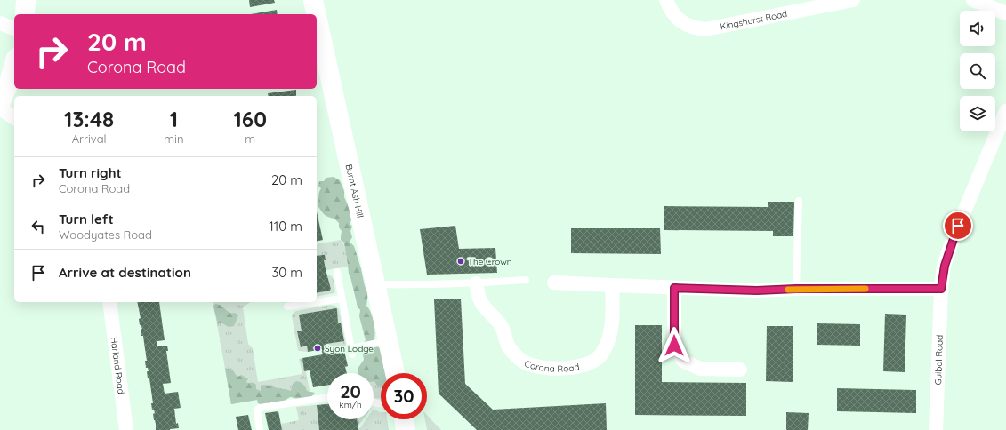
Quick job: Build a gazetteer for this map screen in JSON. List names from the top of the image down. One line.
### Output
{"streets":{"street":["Kingshurst Road","Burnt Ash Hill","Guibal Road","Corona Road","Harland Road"]},"places":["The Crown","Syon Lodge"],"page":{"turn":["20 m","Corona Road"],"eta":["13:48","Arrival","1","min","160","m"],"list":[{"name":"Turn right","note":"Corona Road","value":"20 m"},{"name":"Turn left","note":"Woodyates Road","value":"110 m"},{"name":"Arrive at destination","value":"30 m"}],"speed":"20 km/h","limit":"30"}}
